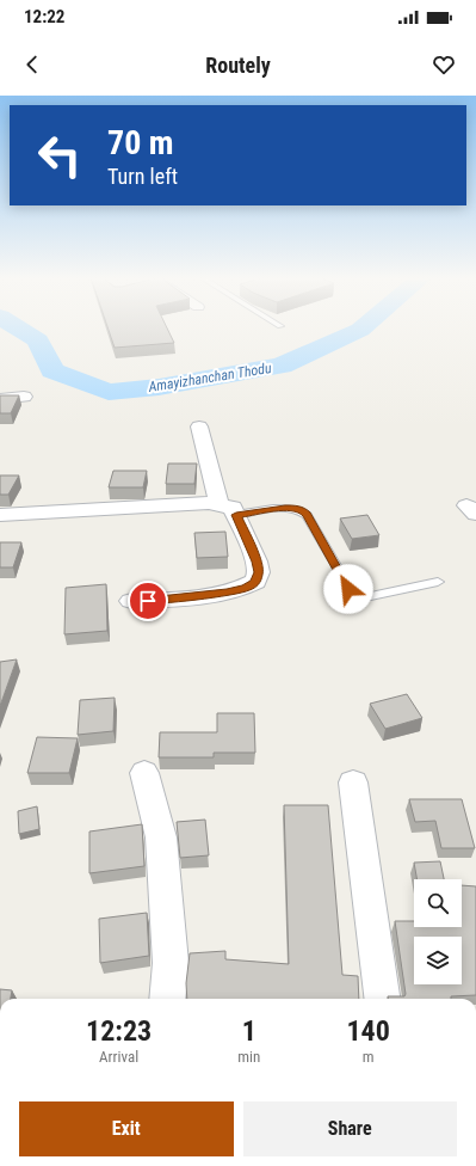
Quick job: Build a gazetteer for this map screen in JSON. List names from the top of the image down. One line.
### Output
{"water":["Amayizhanchan Thodu"],"page":{"status":"12:22","header":"Routely","turn":["70 m","Turn left"],"eta":["12:23","Arrival","1","min","140","m"],"buttons":["Exit","Share"]}}
